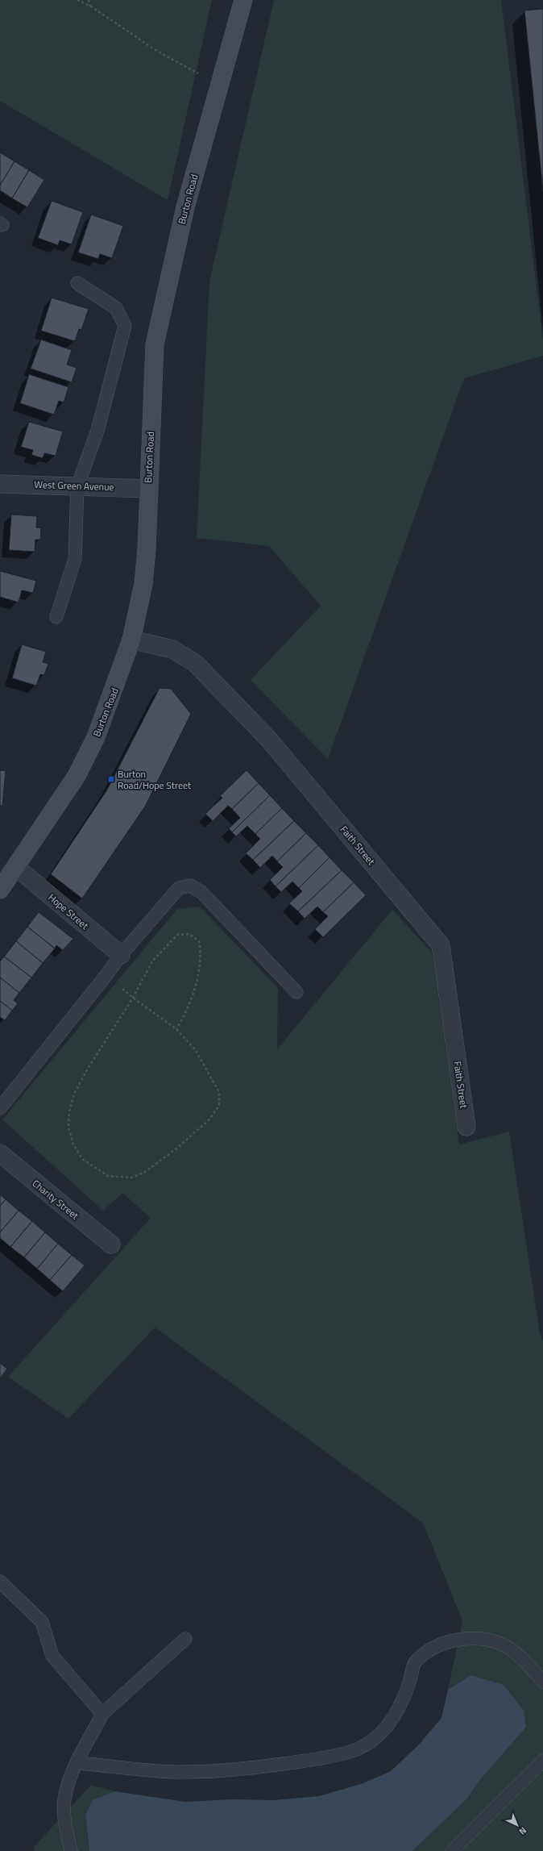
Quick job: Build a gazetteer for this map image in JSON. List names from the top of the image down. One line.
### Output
{"streets":{"street":["Burton Road","West Green Avenue","Faith Street","Hope Street","Charity Street"]},"crossings":[["Burton Road","West Green Avenue"],["Burton Road","Faith Street"],["Burton Road","Hope Street"]],"places":{"transit":["Burton Road/Hope Street"]},"north":"bottom right"}
